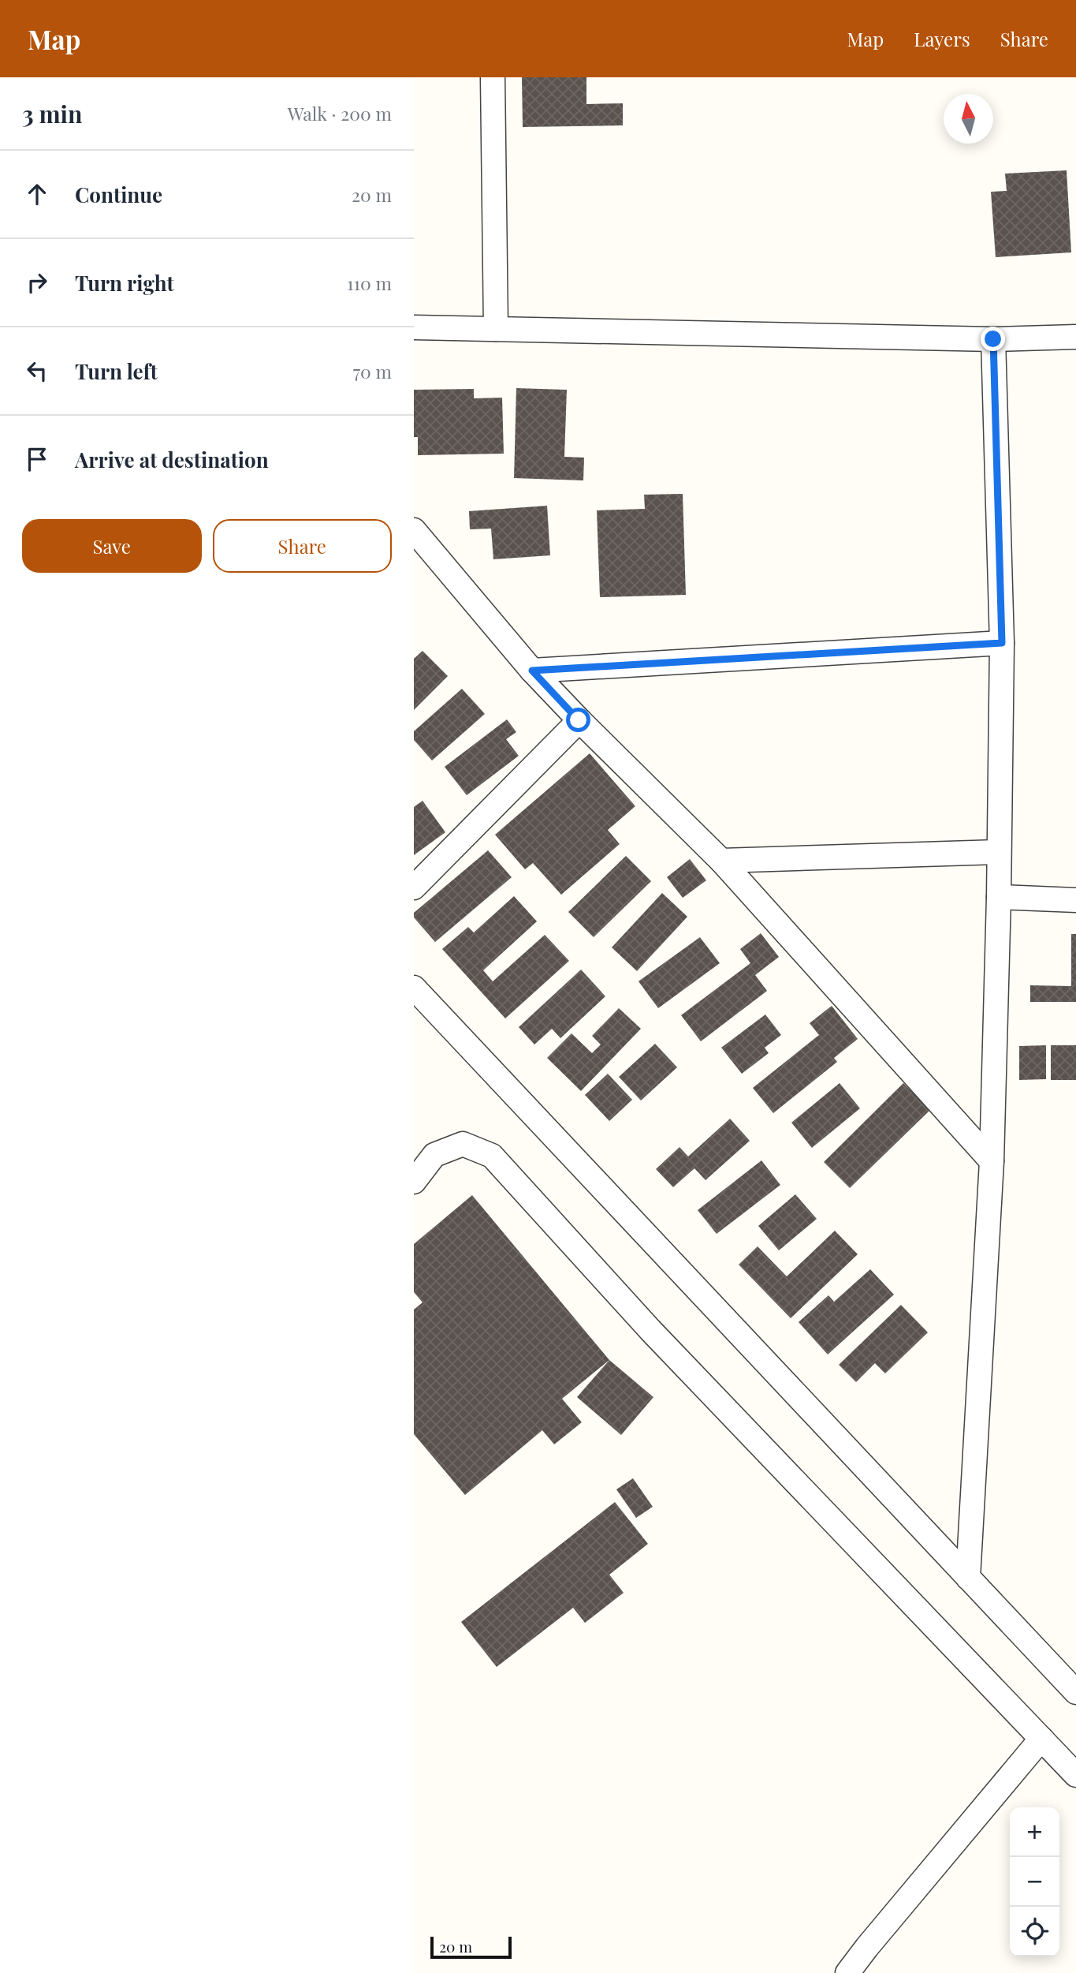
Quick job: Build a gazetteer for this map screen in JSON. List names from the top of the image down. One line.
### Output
{"scale_bar":"20 m","north":"top","page":{"header":"Map","nav":["Map","Layers","Share"],"heading":["3 min","Walk · 200 m"],"list":[["Continue","20 m"],["Turn right","110 m"],["Turn left","70 m"],"Arrive at destination"],"buttons":["Save","Share"],"map_buttons":["+","−"],"scale":"20 m"}}
